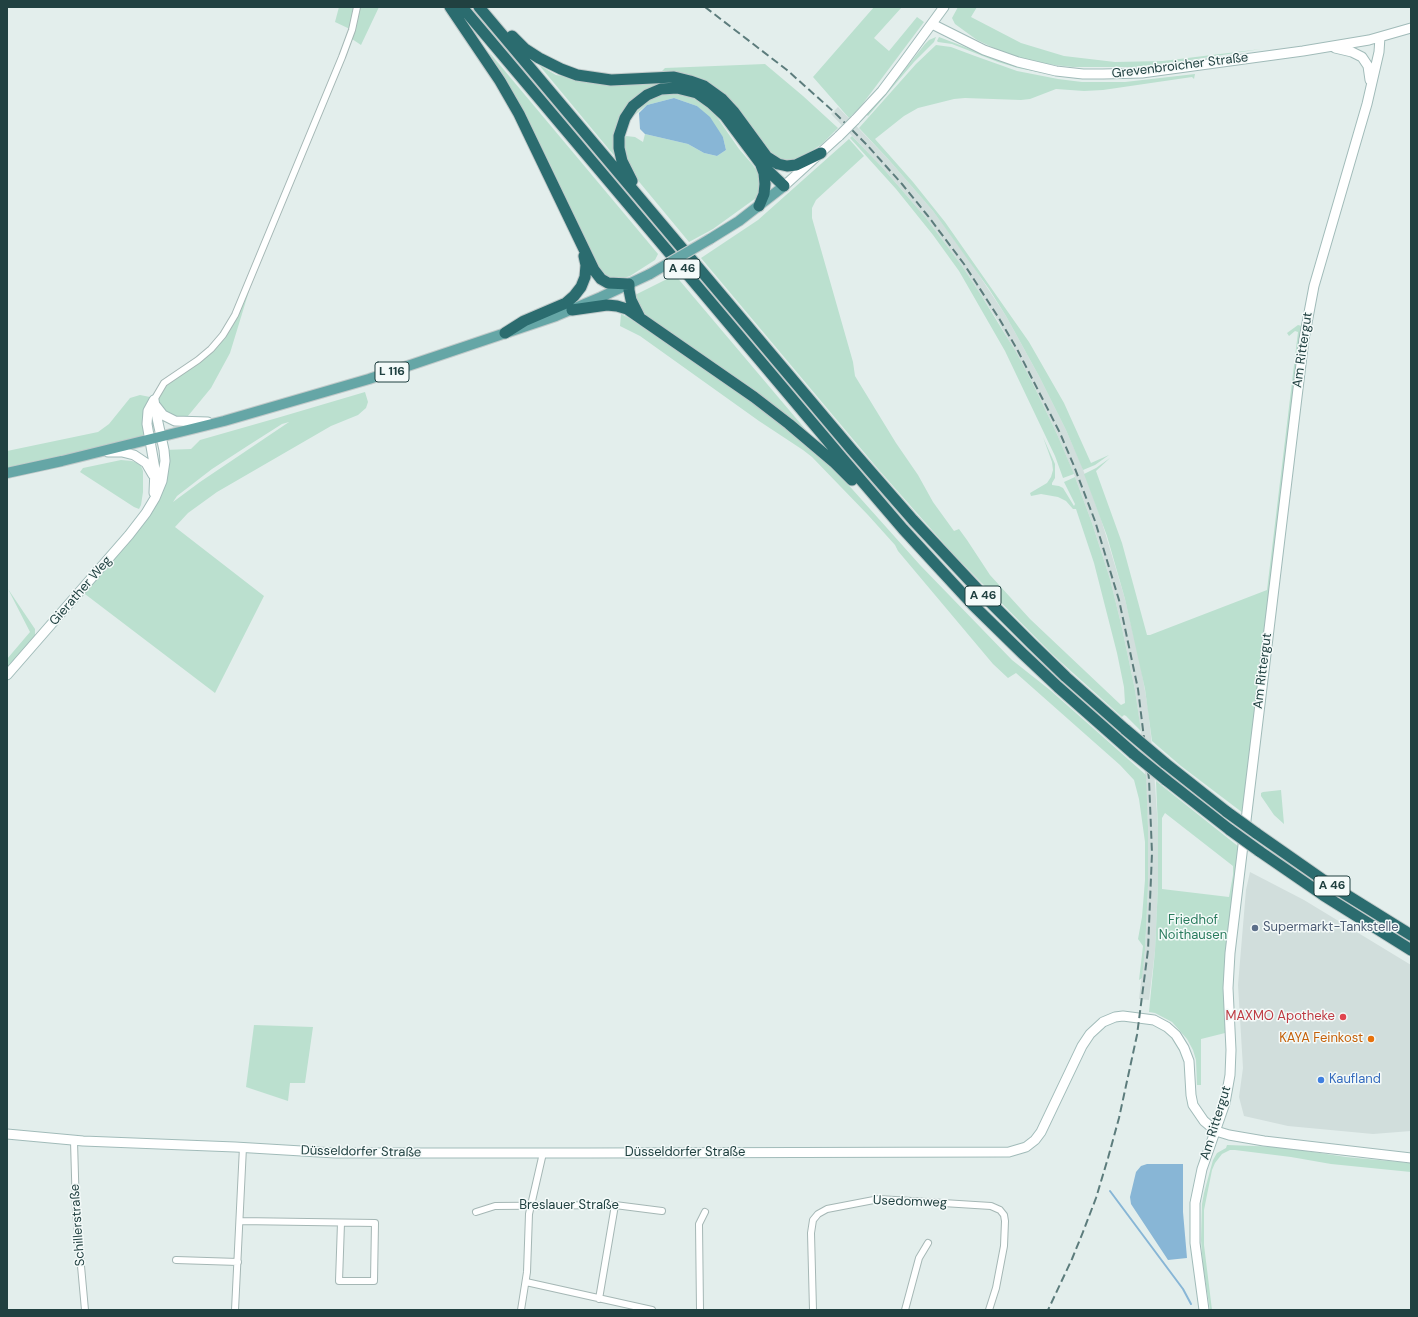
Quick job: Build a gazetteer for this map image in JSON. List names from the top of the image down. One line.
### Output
{"streets":{"highway":["A 46"],"main road":["L 116"],"street":["Grevenbroicher Straße","Am Rittergut","Gierather Weg","Düsseldorfer Straße","Usedomweg","Breslauer Straße","Schillerstraße"]},"crossings":[["Grevenbroicher Straße","Am Rittergut"],["Grevenbroicher Straße","L 116"],["Am Rittergut","Düsseldorfer Straße"],["L 116","Gierather Weg"],["Düsseldorfer Straße","Schillerstraße"]],"parks":["Friedhof Noithausen"],"places":["Supermarkt-Tankstelle","MAXMO Apotheke","KAYA Feinkost","Kaufland"]}
